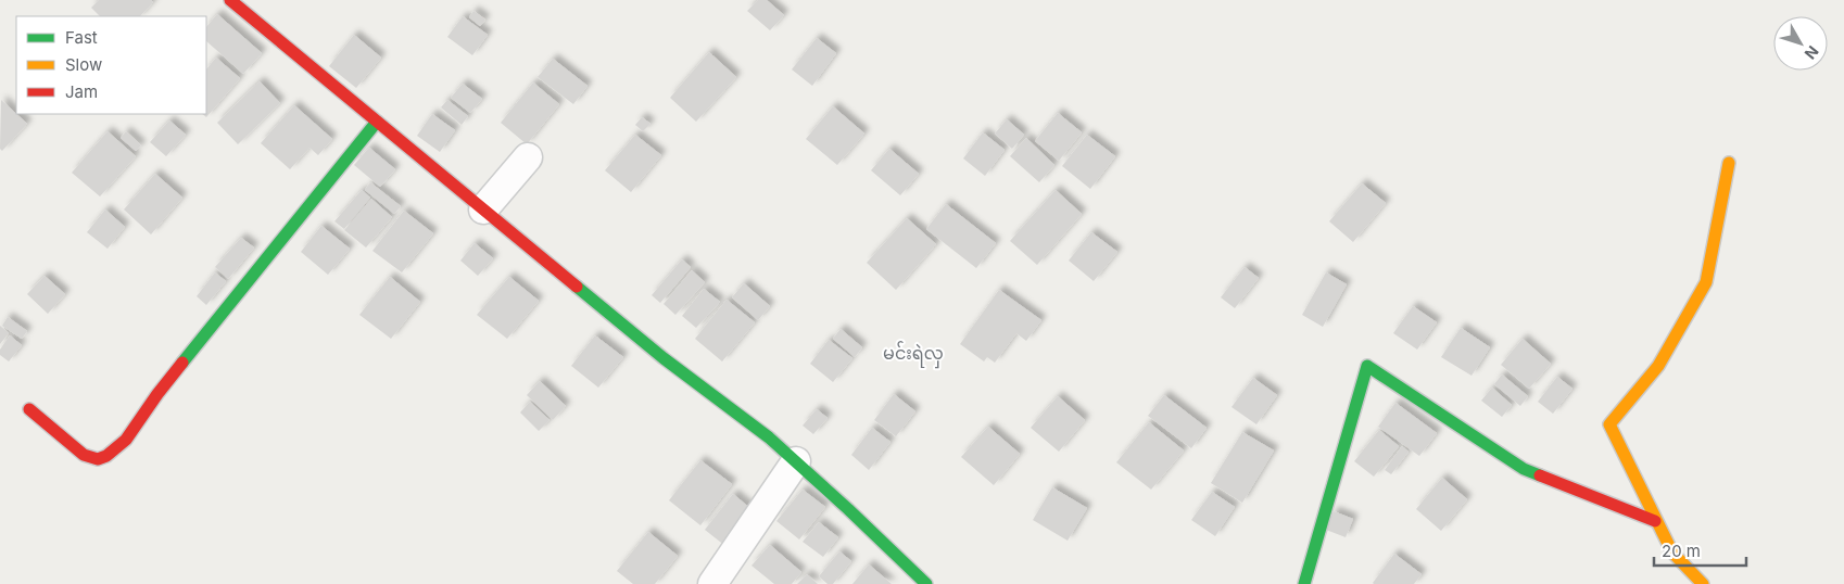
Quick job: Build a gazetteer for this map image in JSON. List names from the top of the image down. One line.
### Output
{"districts":["မင်းရဲလှ"],"legend":["Fast","Slow","Jam"],"scale_bar":"20 m","north":"bottom right"}
